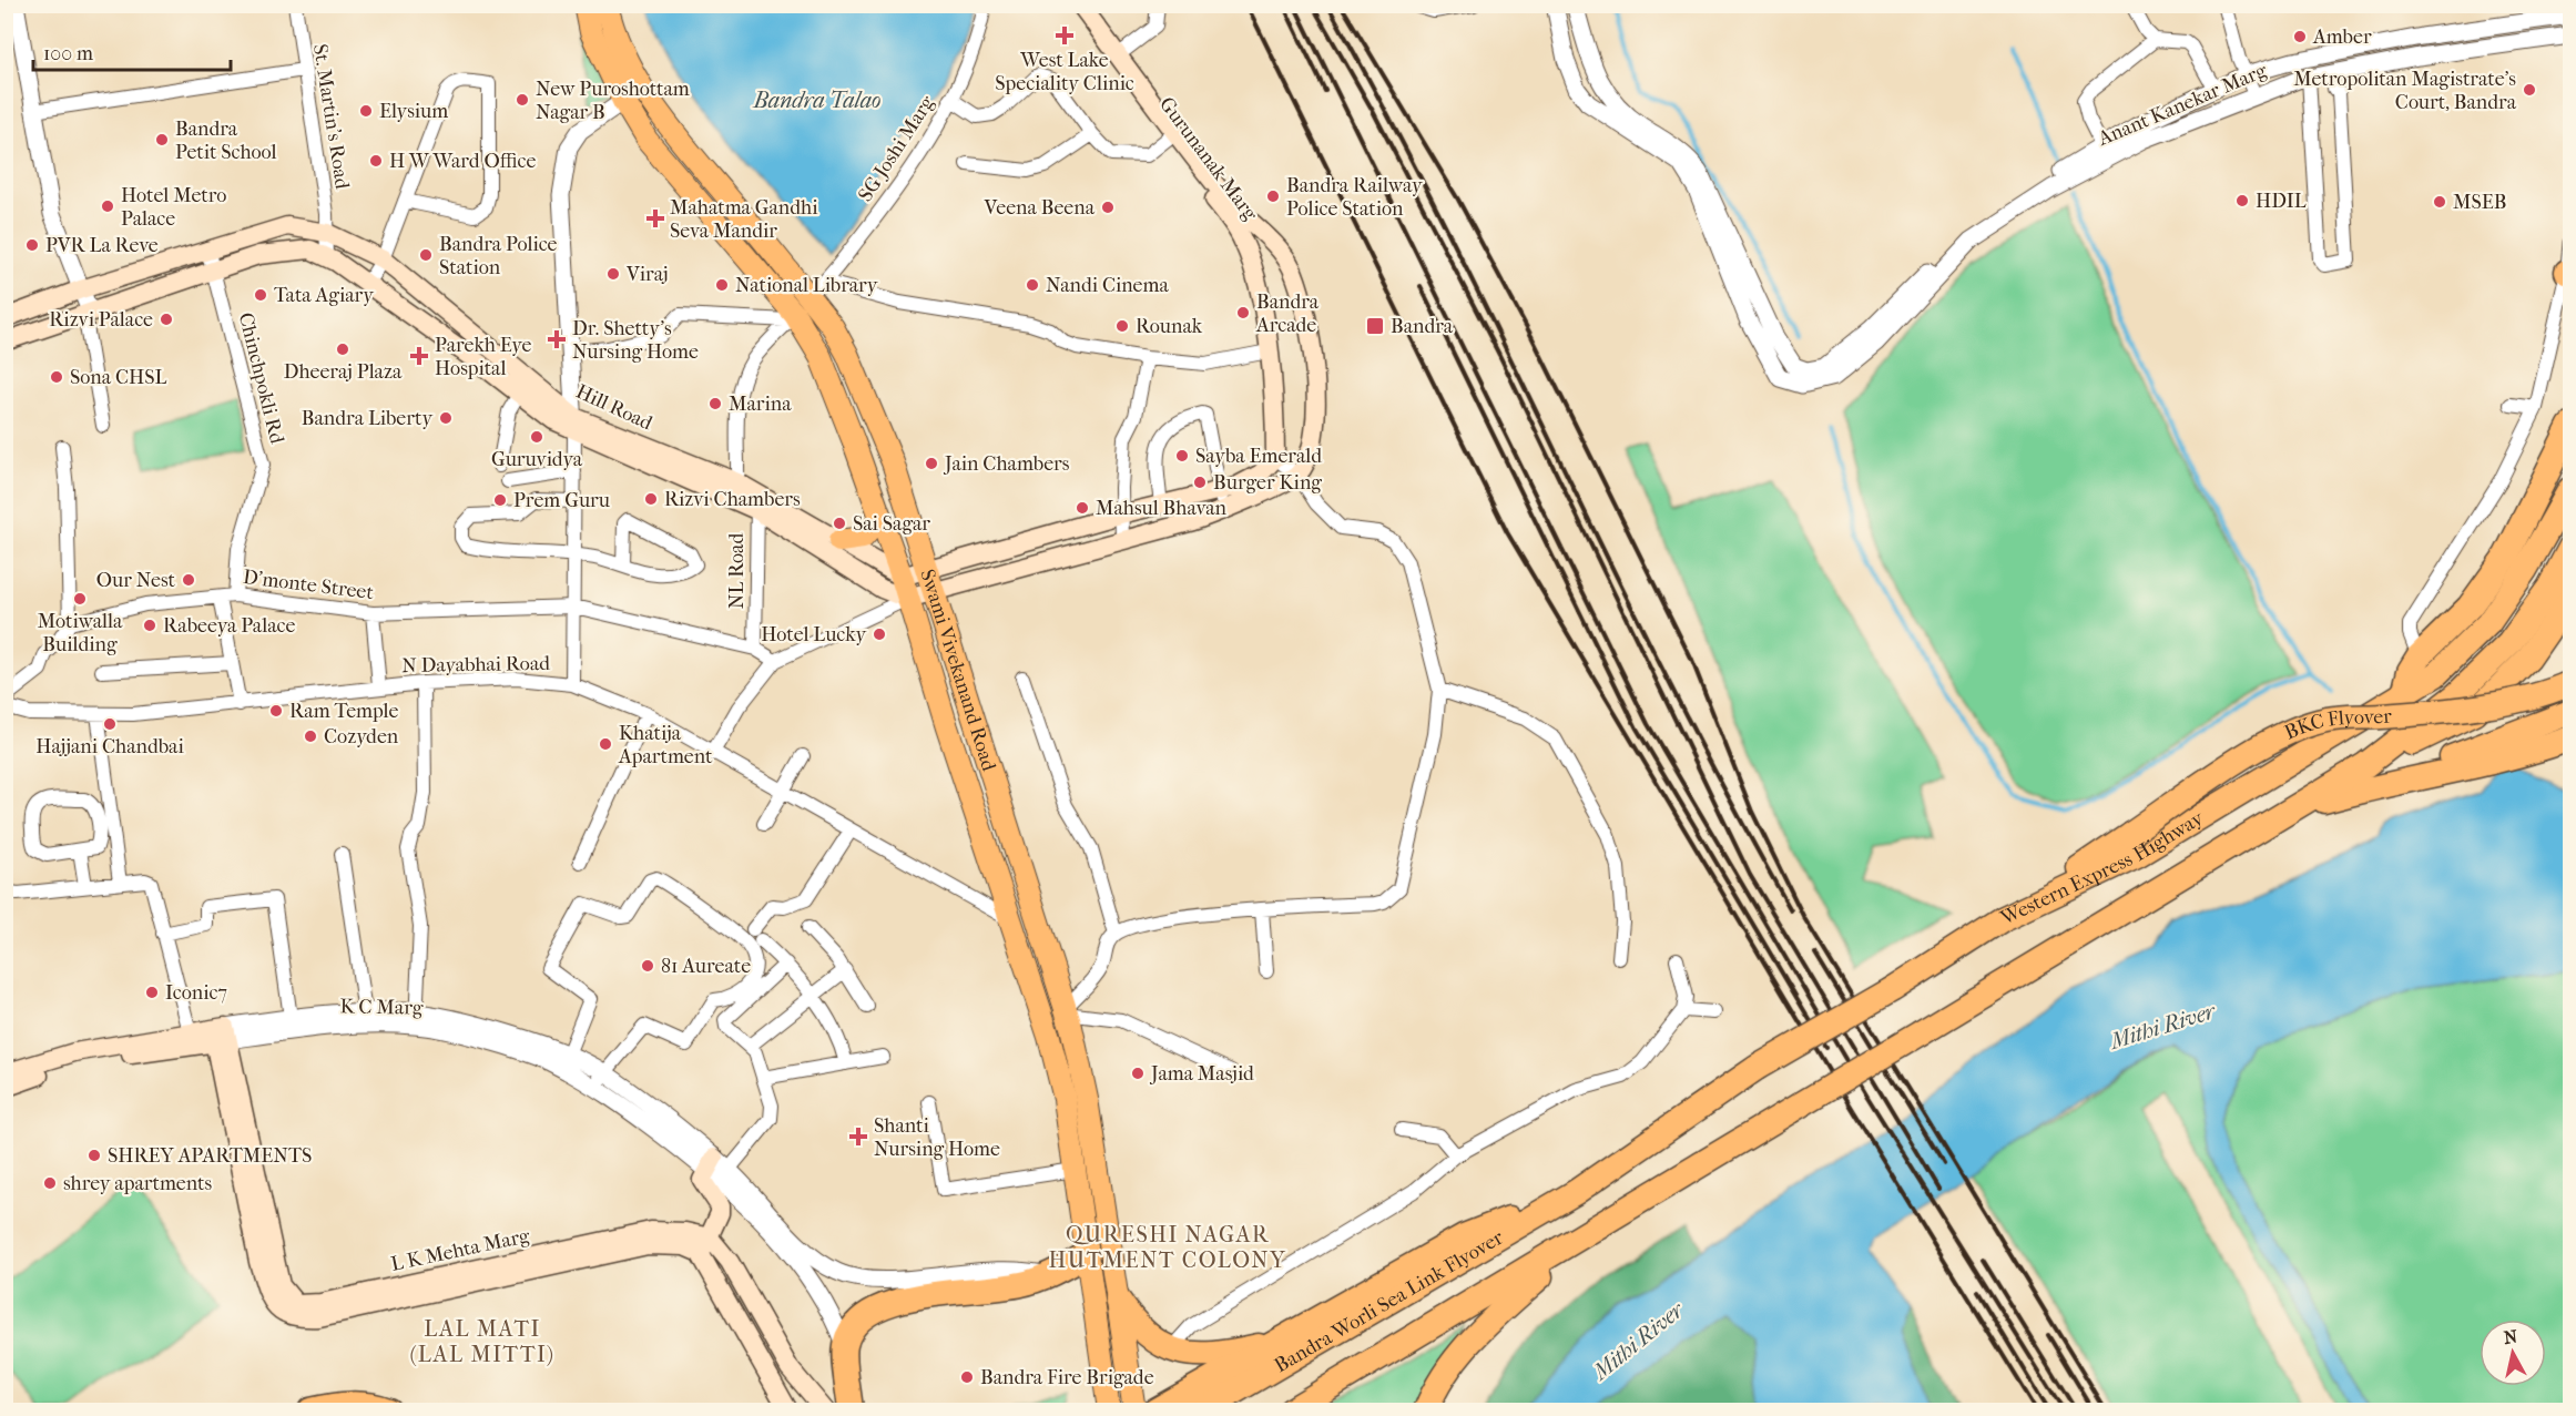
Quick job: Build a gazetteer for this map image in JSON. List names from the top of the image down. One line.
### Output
{"streets":{"highway":["BKC Flyover","Western Express Highway","Bandra Worli Sea Link Flyover"],"main road":["Gurunanak Marg","Hill Road","Swami Vivekanand Road","K C Marg","L K Mehta Marg"],"street":["Anant Kanekar Marg","St. Martin's Road","SG Joshi Marg","Chinchpokli Rd","NL Road","D'monte Street","N Dayabhai Road"]},"crossings":[["St. Martin's Road","Hill Road"],["SG Joshi Marg","Swami Vivekanand Road"],["Chinchpokli Rd","Hill Road"],["Chinchpokli Rd","D'monte Street"],["Hill Road","NL Road"],["Hill Road","Swami Vivekanand Road"],["NL Road","D'monte Street"],["N Dayabhai Road","Swami Vivekanand Road"],["BKC Flyover","Western Express Highway"],["Western Express Highway","Bandra Worli Sea Link Flyover"],["K C Marg","L K Mehta Marg"]],"districts":["QURESHI NAGAR HUTMENT COLONY","LAL MATI (LAL MITTI)"],"water":["Bandra Talao","Mithi River"],"places":{"health":["West Lake Speciality Clinic","Mahatma Gandhi Seva Mandir","Dr. Shetty's Nursing Home","Parekh Eye Hospital","Shanti Nursing Home"],"other":["Amber","Metropolitan Magistrate's Court, Bandra","New Puroshottam Nagar B","Elysium","Bandra Petit School","H W Ward Office","Bandra Railway Police Station","HDIL","MSEB","Hotel Metro Palace","Veena Beena","PVR La Reve","Bandra Police Station","Viraj","National Library","Nandi Cinema","Tata Agiary","Bandra Arcade","Rizvi Palace","Rounak","Dheeraj Plaza","Sona CHSL","Marina","Bandra Liberty","Guruvidya","Sayba Emerald","Jain Chambers","Burger King","Rizvi Chambers","Prem Guru","Mahsul Bhavan","Sai Sagar","Our Nest","Motiwalla Building","Rabeeya Palace","Hotel Lucky","Ram Temple","Hajjani Chandbai","Cozyden","Khatija Apartment","81 Aureate","Iconic7","Jama Masjid","SHREY APARTMENTS","shrey apartments","Bandra Fire Brigade"],"transit":["Bandra"]},"scale_bar":"100 m","north":"top"}
